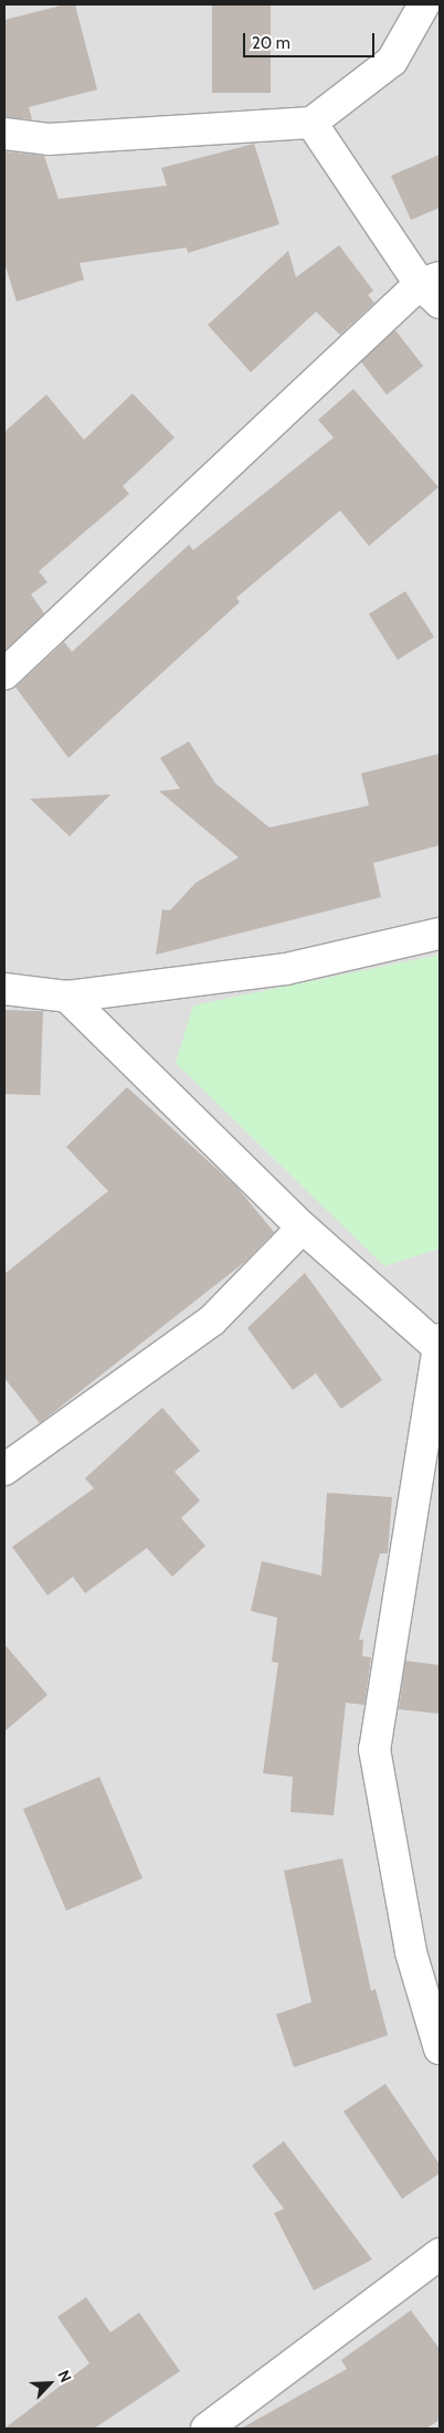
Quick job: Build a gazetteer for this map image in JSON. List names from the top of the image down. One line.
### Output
{"scale_bar":"20 m","north":"top right"}
